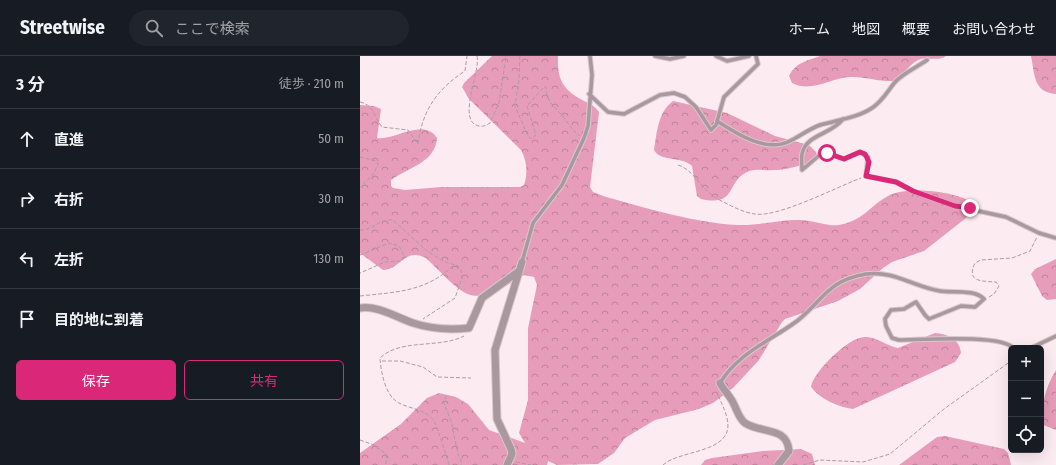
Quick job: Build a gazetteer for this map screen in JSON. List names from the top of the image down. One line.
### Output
{"page":{"header":"Streetwise","search":"ここで検索","nav":["ホーム","地図","概要","お問い合わせ"],"heading":["3 分","徒歩 · 210 m"],"list":[["直進","50 m"],["右折","30 m"],["左折","130 m"],"目的地に到着"],"map_buttons":["+","−"],"buttons":["保存","共有"]}}
